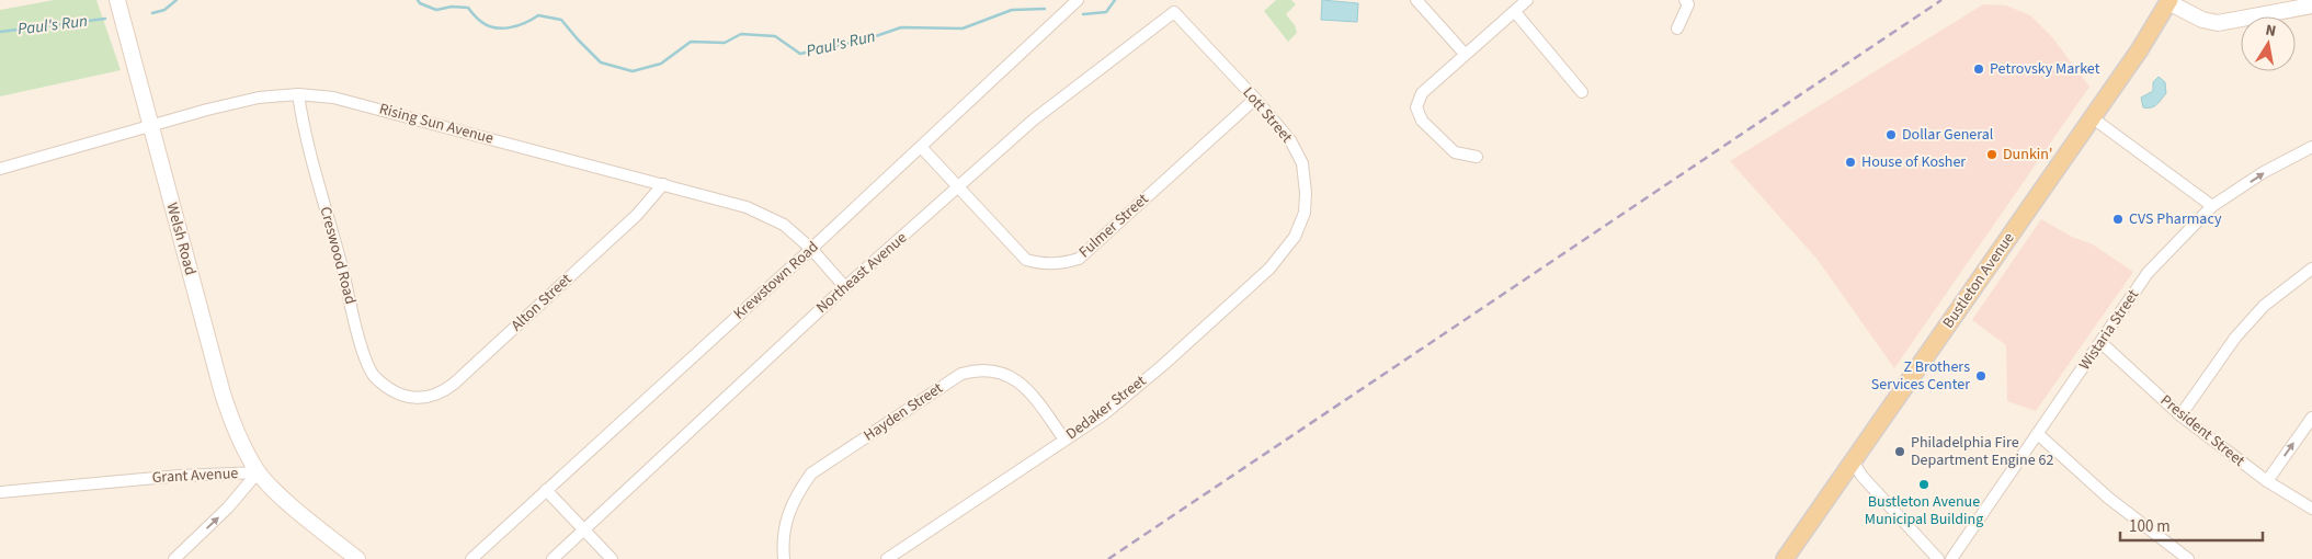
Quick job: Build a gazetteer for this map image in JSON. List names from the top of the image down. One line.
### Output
{"streets":{"main road":["Welsh Road","Bustleton Avenue","Grant Avenue"],"street":["Lott Street","Rising Sun Avenue","Fulmer Street","Creswood Road","Northeast Avenue","Krewstown Road","Alton Street","Wistaria Street","Dedaker Street","Hayden Street","President Street"]},"crossings":[["Lott Street","Fulmer Street"],["Lott Street","Northeast Avenue"],["Lott Street","Dedaker Street"],["Rising Sun Avenue","Welsh Road"],["Rising Sun Avenue","Creswood Road"],["Rising Sun Avenue","Northeast Avenue"],["Rising Sun Avenue","Krewstown Road"],["Rising Sun Avenue","Alton Street"],["Fulmer Street","Northeast Avenue"],["Fulmer Street","Krewstown Road"],["Welsh Road","Grant Avenue"],["Creswood Road","Alton Street"],["Wistaria Street","President Street"],["Dedaker Street","Hayden Street"]],"water":["Paul's Run"],"places":["Petrovsky Market","Dollar General","Dunkin'","House of Kosher","CVS Pharmacy","Z Brothers Services Center","Philadelphia Fire Department Engine 62","Bustleton Avenue Municipal Building"],"scale_bar":"100 m","north":"top"}
